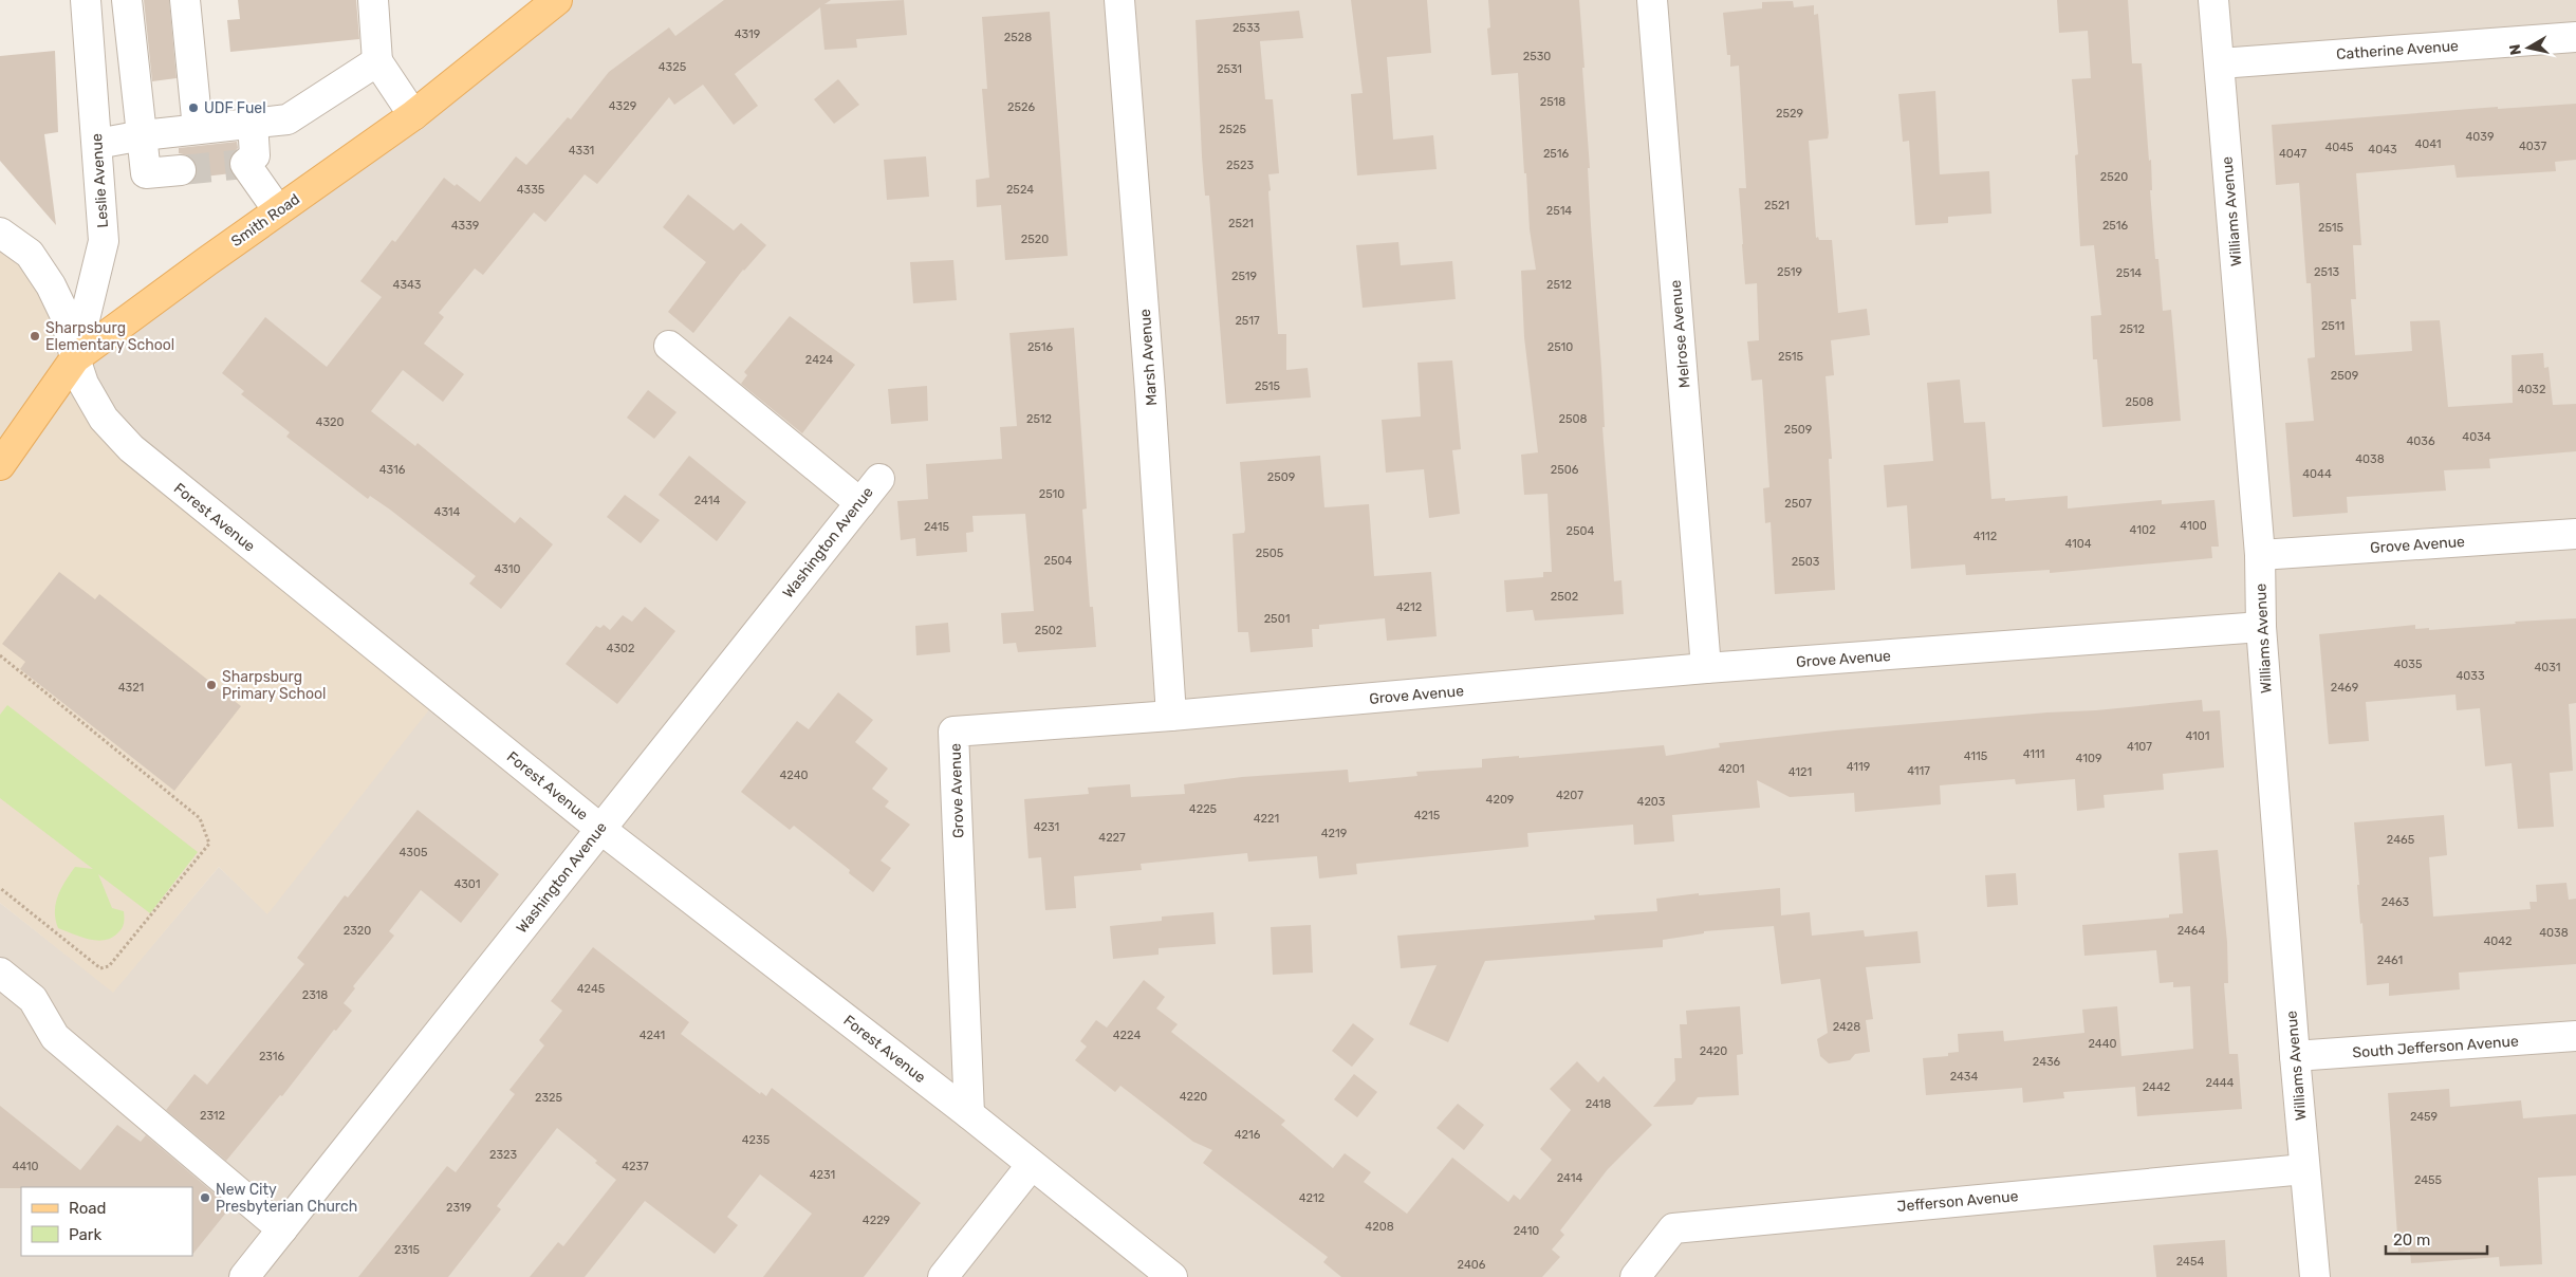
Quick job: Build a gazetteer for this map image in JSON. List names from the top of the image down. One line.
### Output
{"streets":{"main road":["Smith Road"],"street":["Catherine Avenue","Leslie Avenue","Williams Avenue","Melrose Avenue","Marsh Avenue","Forest Avenue","Washington Avenue","Grove Avenue","South Jefferson Avenue","Jefferson Avenue"]},"crossings":[["Catherine Avenue","Williams Avenue"],["Leslie Avenue","Smith Road"],["Leslie Avenue","Forest Avenue"],["Williams Avenue","Grove Avenue"],["Williams Avenue","South Jefferson Avenue"],["Williams Avenue","Jefferson Avenue"],["Smith Road","Forest Avenue"],["Melrose Avenue","Grove Avenue"],["Marsh Avenue","Grove Avenue"],["Forest Avenue","Washington Avenue"],["Forest Avenue","Grove Avenue"]],"places":["UDF Fuel","Sharpsburg Elementary School","Sharpsburg Primary School","New City Presbyterian Church"],"house_numbers":["2533","4319","2528","2530","4325","2531","2518","4329","2526","2529","2525","4039","4041","4037","4045","4043","4331","2516","4047","2523","2520","4335","2524","2521","2514","2521","4339","2516","2515","2520","2519","2513","2514","2519","4343","2512","2517","2511","2512","2516","2510","2515","2424","2509","2515","4032","2508","2512","2508","4320","2509","4034","4036","4038","4316","2506","4044","2509","2510","2414","2507","4314","4100","2415","4102","2504","4112","4104","2505","2504","2503","4310","2502","4212","2501","2502","4302","4035","4031","4033","4321","2469","4101","4107","4111","4115","4109","4119","4201","4117","4121","4240","4207","4209","4203","4225","4215","4221","4231","4219","4227","2465","4305","4301","2463","2320","2464","4038","4042","2461","4245","2318","2428","4241","4224","2440","2420","2316","2436","2434","2444","2442","4220","2325","2418","2312","2459","4216","4235","2323","4410","4237","4231","2414","2455","4212","2319","4229","4208","2410","2315","2454","2406"],"legend":["Road","Park"],"scale_bar":"20 m","north":"left"}
